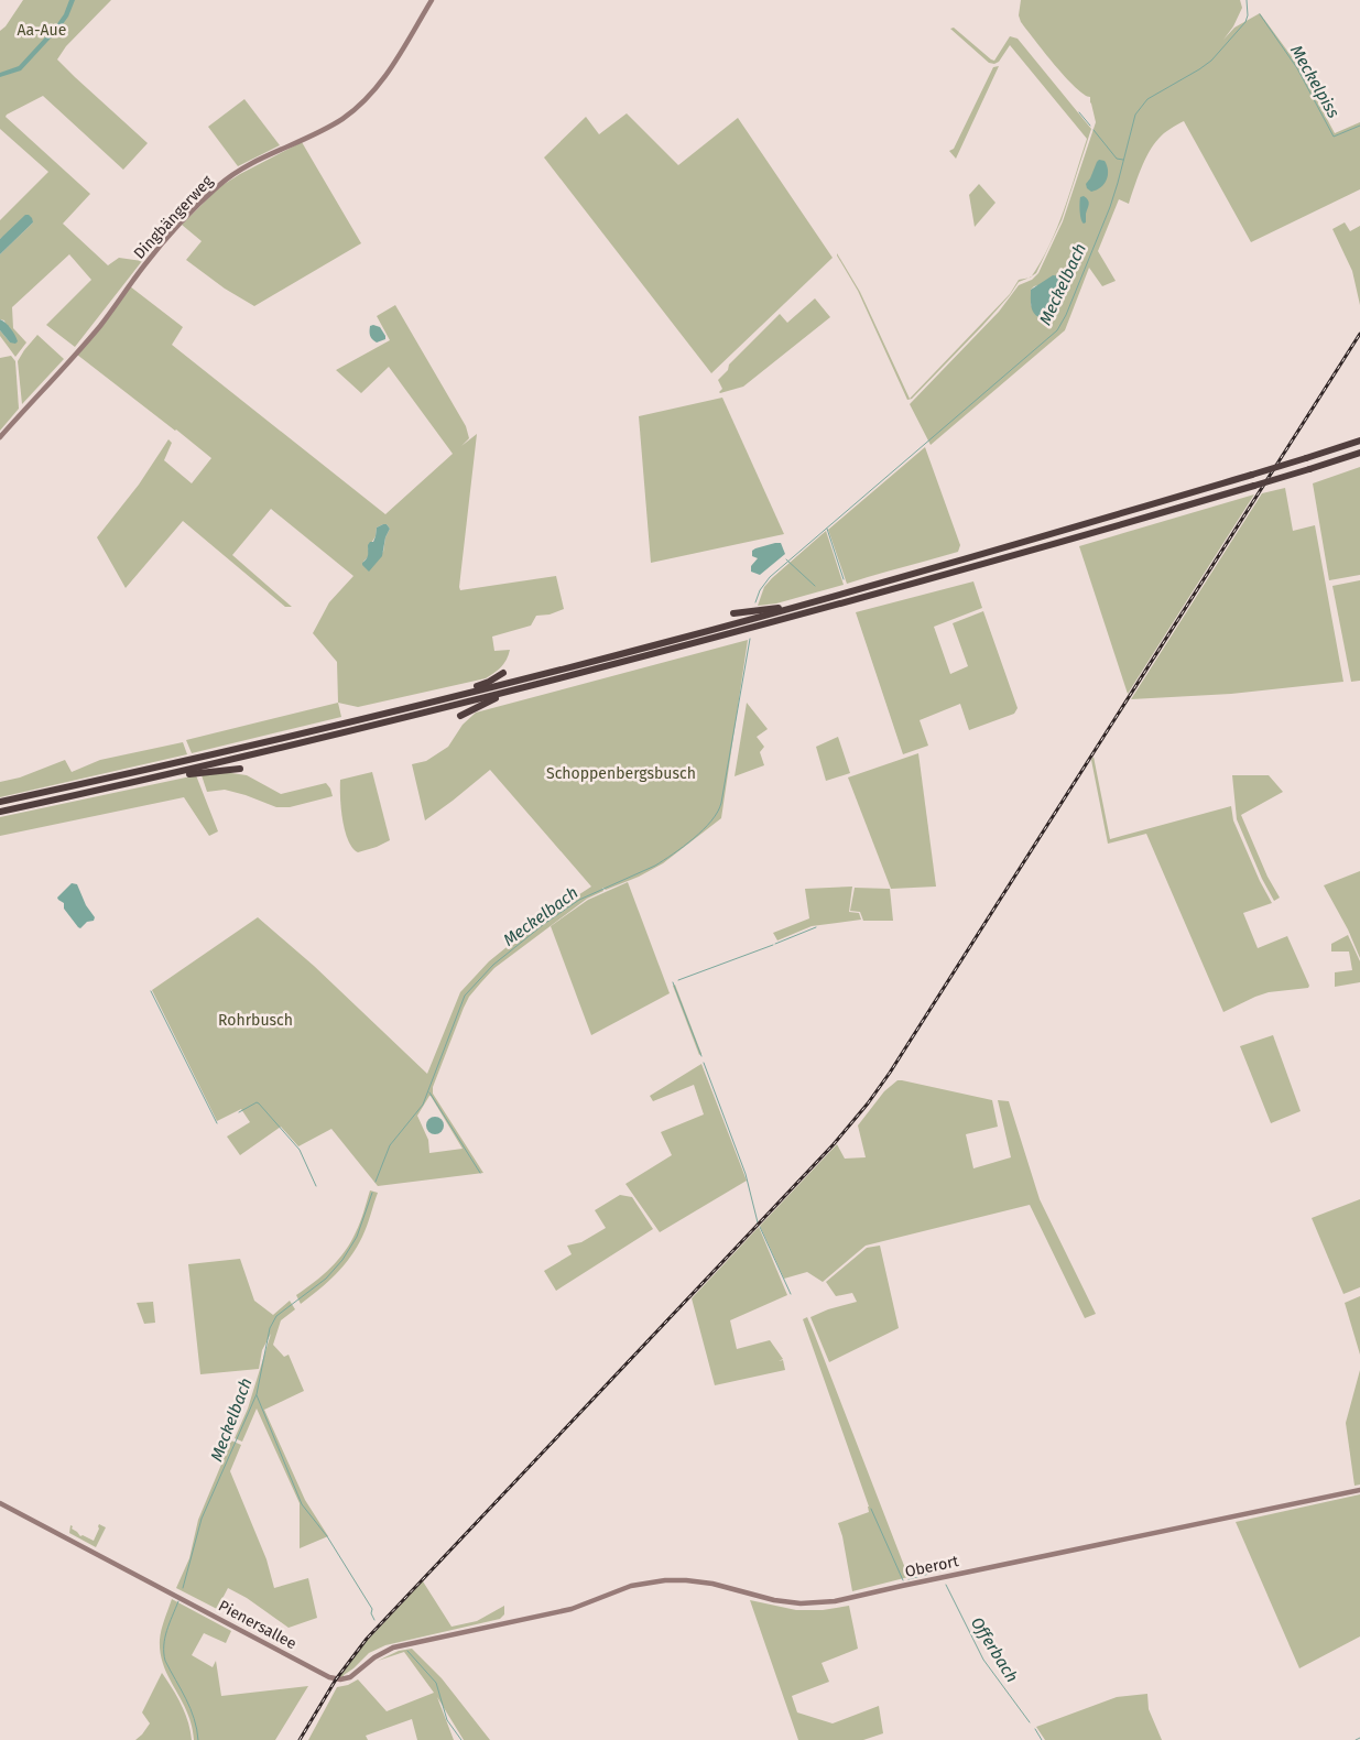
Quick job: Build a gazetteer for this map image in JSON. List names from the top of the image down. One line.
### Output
{"streets":{"main road":["Dingbängerweg","Oberort","Pienersallee"]},"crossings":[["Oberort","Pienersallee"]],"water":["Meckelpiss","Meckelbach","Offerbach"],"parks":["Aa-Aue","Schoppenbergsbusch","Rohrbusch"]}
